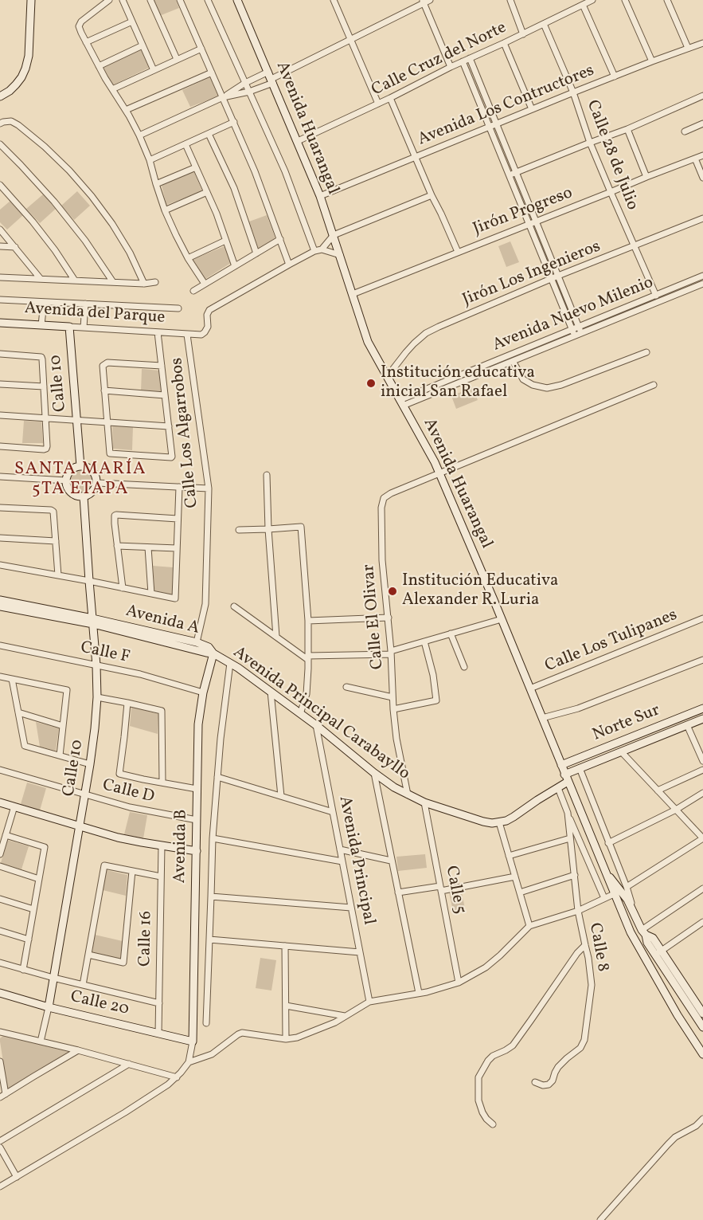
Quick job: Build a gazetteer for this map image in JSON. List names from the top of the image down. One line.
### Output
{"streets":{"street":["Calle Cruz del Norte","Avenida Los Contructores","Avenida Huarangal","Calle 28 de Julio","Jirón Progreso","Jirón Los Ingenieros","Avenida del Parque","Avenida Nuevo Milenio","Calle 10","Calle Los Algarrobos","Calle El Olivar","Avenida A","Calle Los Tulipanes","Calle F","Avenida Principal Carabayllo","Norte Sur","Calle D","Avenida B","Avenida Principal","Calle 5","Calle 16","Calle 8","Calle 20"]},"crossings":[["Calle Cruz del Norte","Avenida Huarangal"],["Calle Cruz del Norte","Calle 28 de Julio"],["Avenida Los Contructores","Avenida Huarangal"],["Avenida Los Contructores","Calle 28 de Julio"],["Avenida Huarangal","Jirón Progreso"],["Avenida Huarangal","Jirón Los Ingenieros"],["Avenida Huarangal","Avenida Nuevo Milenio"],["Avenida Huarangal","Calle El Olivar"],["Avenida Huarangal","Calle Los Tulipanes"],["Avenida Huarangal","Norte Sur"],["Calle 28 de Julio","Jirón Progreso"],["Calle 28 de Julio","Jirón Los Ingenieros"],["Calle 28 de Julio","Avenida Nuevo Milenio"],["Avenida del Parque","Calle 10"],["Avenida del Parque","Calle Los Algarrobos"],["Calle 10","Avenida A"],["Calle 10","Calle F"],["Calle 10","Calle D"],["Calle 10","Calle 20"],["Calle Los Algarrobos","Avenida A"],["Calle El Olivar","Avenida Principal Carabayllo"],["Avenida A","Avenida Principal Carabayllo"],["Avenida A","Avenida B"],["Calle F","Avenida B"],["Avenida Principal Carabayllo","Avenida B"],["Avenida Principal Carabayllo","Avenida Principal"],["Avenida Principal Carabayllo","Calle 5"],["Calle D","Avenida B"],["Avenida B","Calle 20"],["Calle 16","Calle 20"]],"districts":["SANTA MARÍA 5TA ETAPA"],"places":["Institución educativa inicial San Rafael","Institución Educativa Alexander R. Luria"]}
